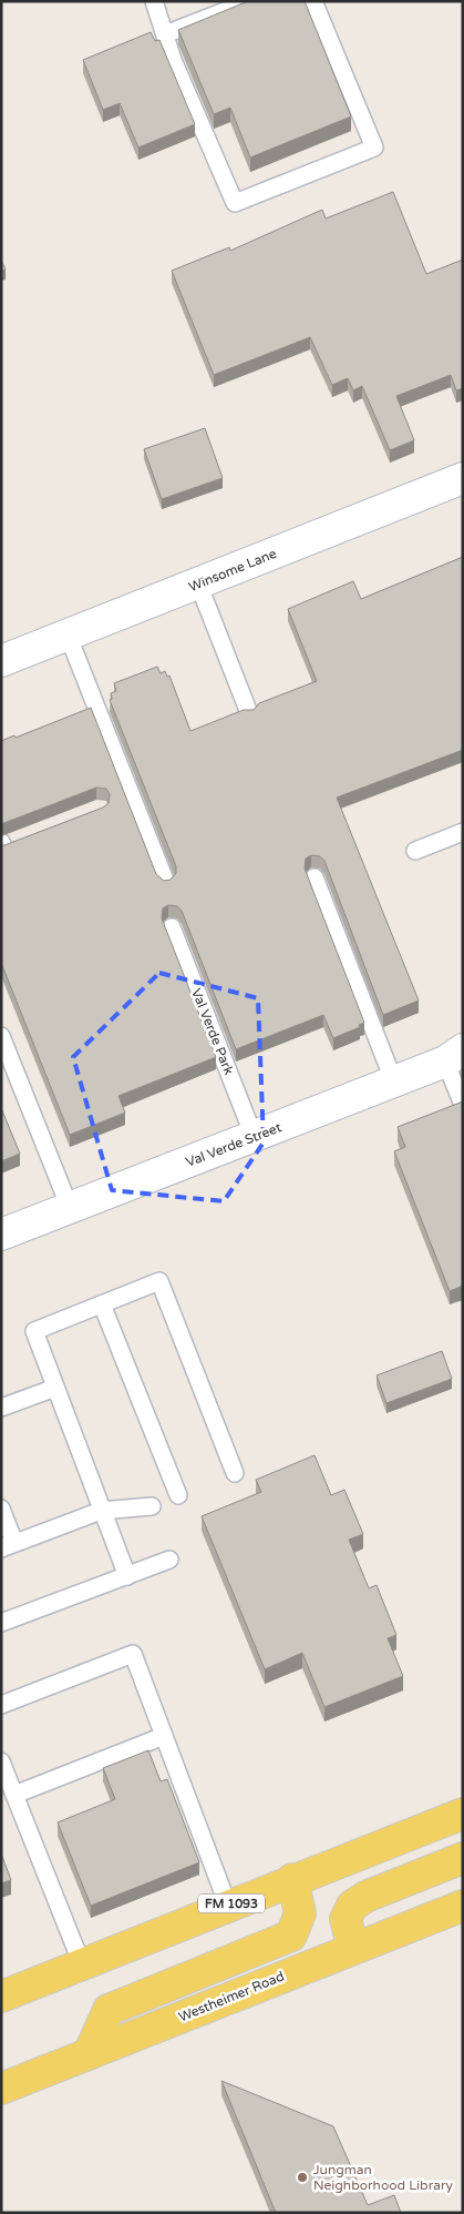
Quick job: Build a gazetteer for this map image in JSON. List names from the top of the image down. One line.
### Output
{"streets":{"main road":["FM 1093","Westheimer Road"],"street":["Winsome Lane","Val Verde Street"],"lane":["Val Verde Park"]},"crossings":[["Val Verde Park","Val Verde Street"]],"places":["Jungman Neighborhood Library"]}
